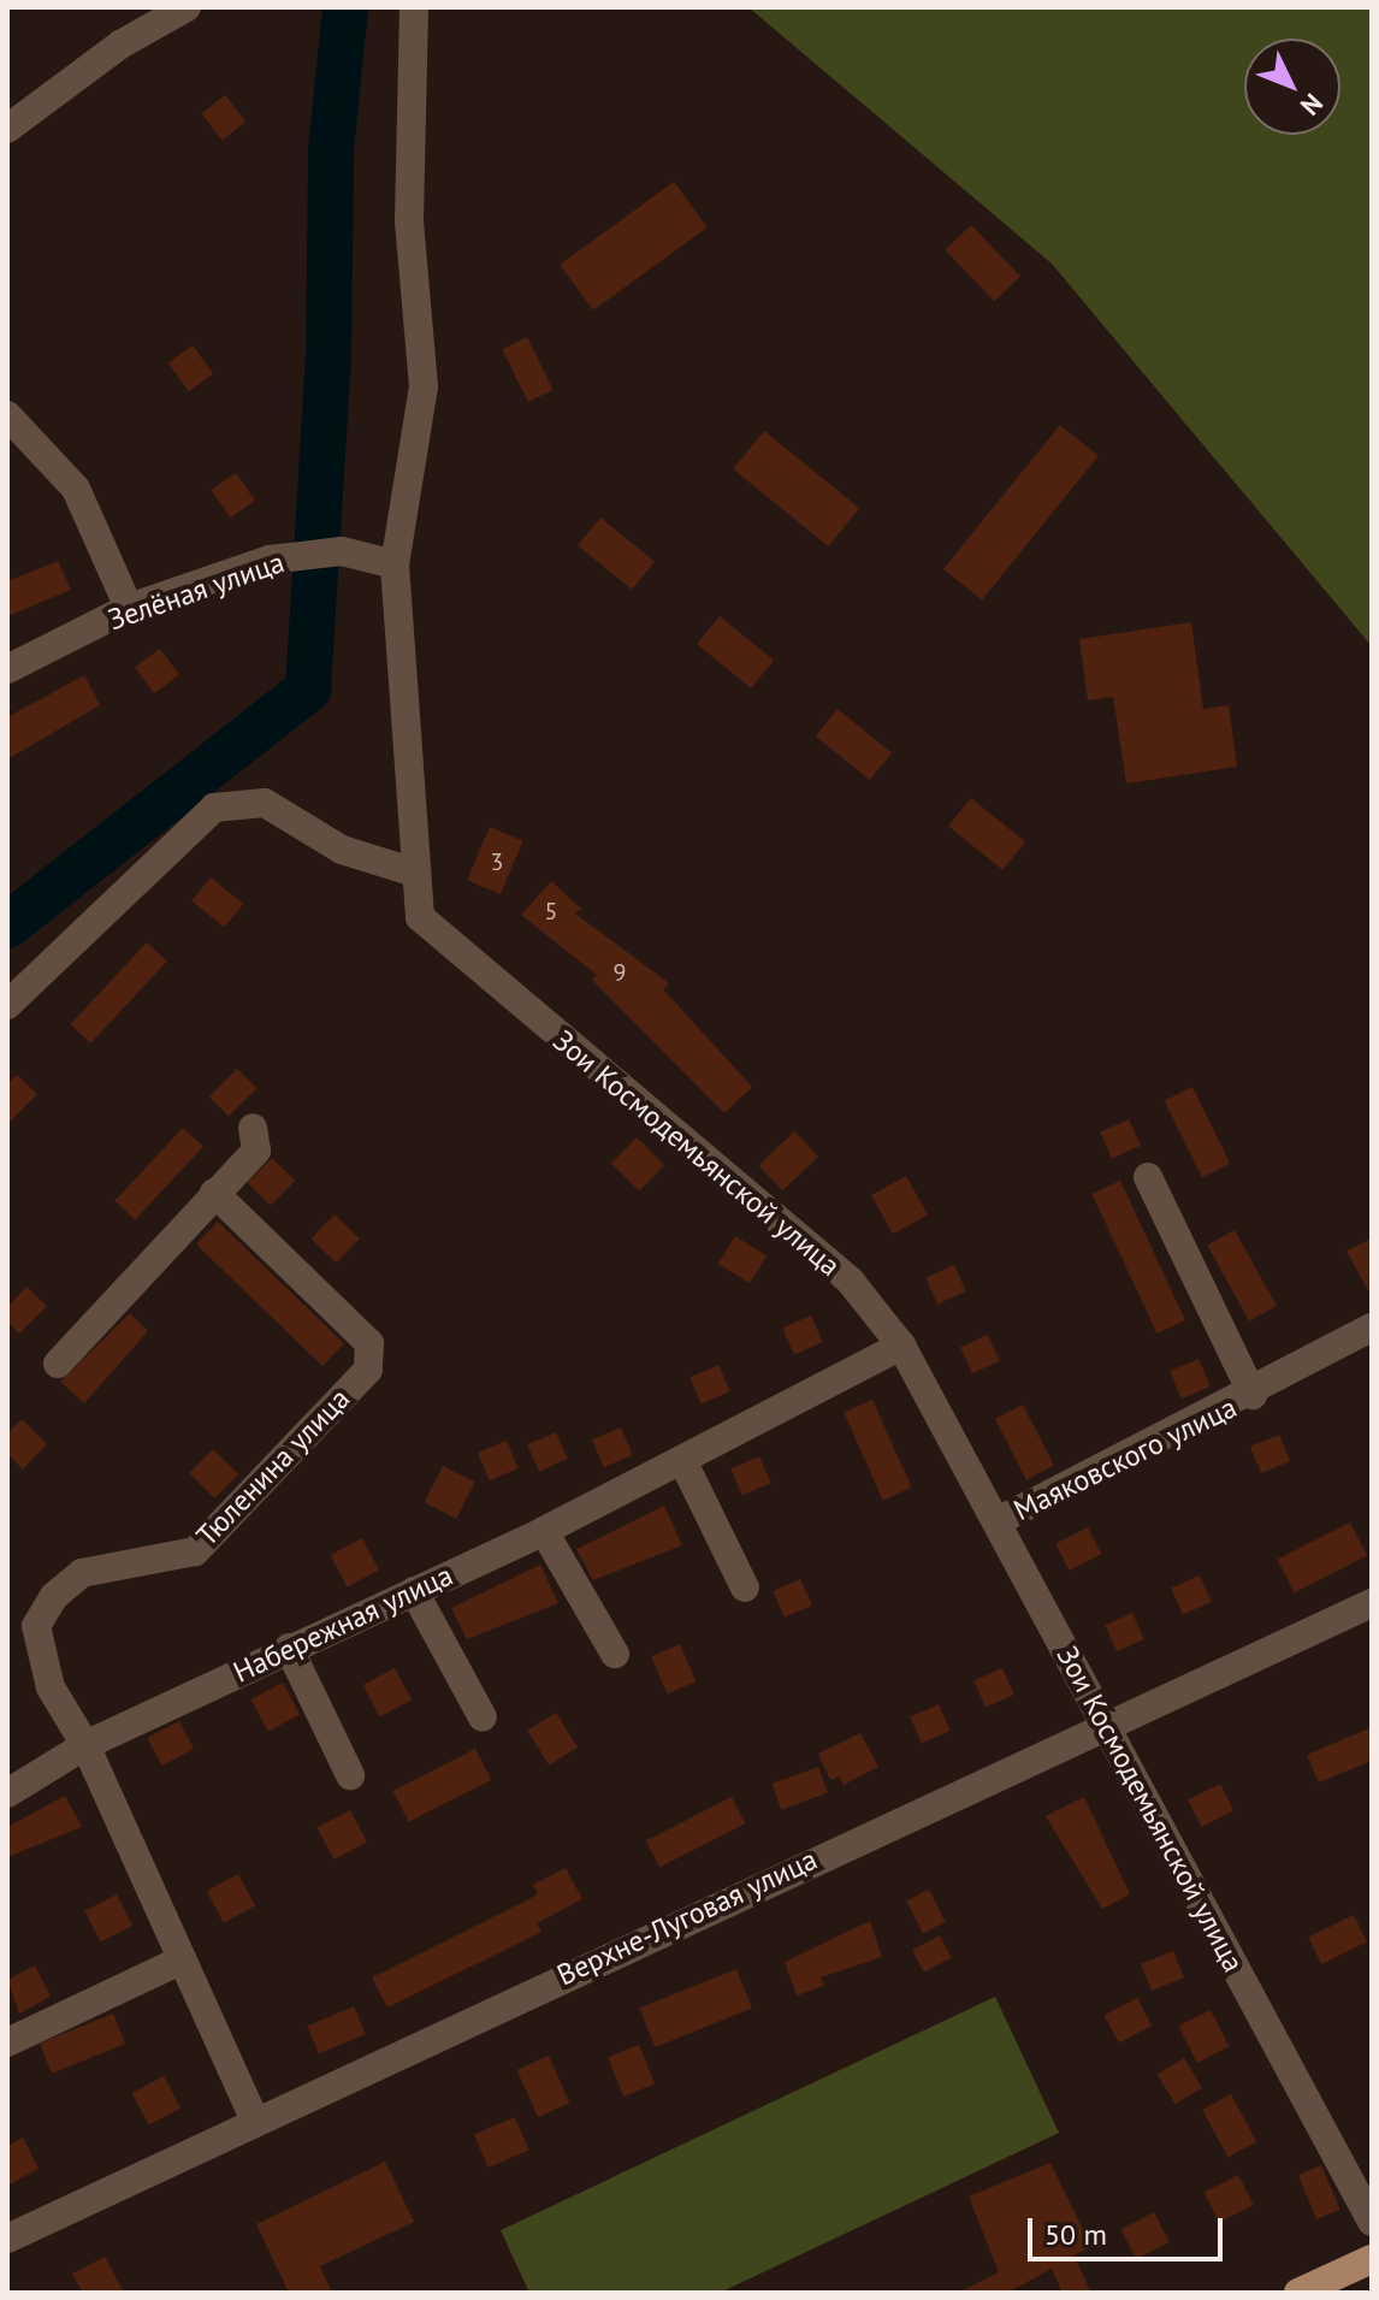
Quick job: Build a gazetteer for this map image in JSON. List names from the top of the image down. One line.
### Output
{"streets":{"street":["Зелёная улица","Зои Космодемьянской улица","Маяковского улица","Тюленина улица","Набережная улица","Верхне-Луговая улица"]},"crossings":[["Зелёная улица","Зои Космодемьянской улица"],["Зои Космодемьянской улица","Маяковского улица"],["Зои Космодемьянской улица","Набережная улица"],["Зои Космодемьянской улица","Верхне-Луговая улица"],["Тюленина улица","Набережная улица"],["Тюленина улица","Верхне-Луговая улица"]],"house_numbers":["3","5","9"],"scale_bar":"50 m","north":"bottom right"}
